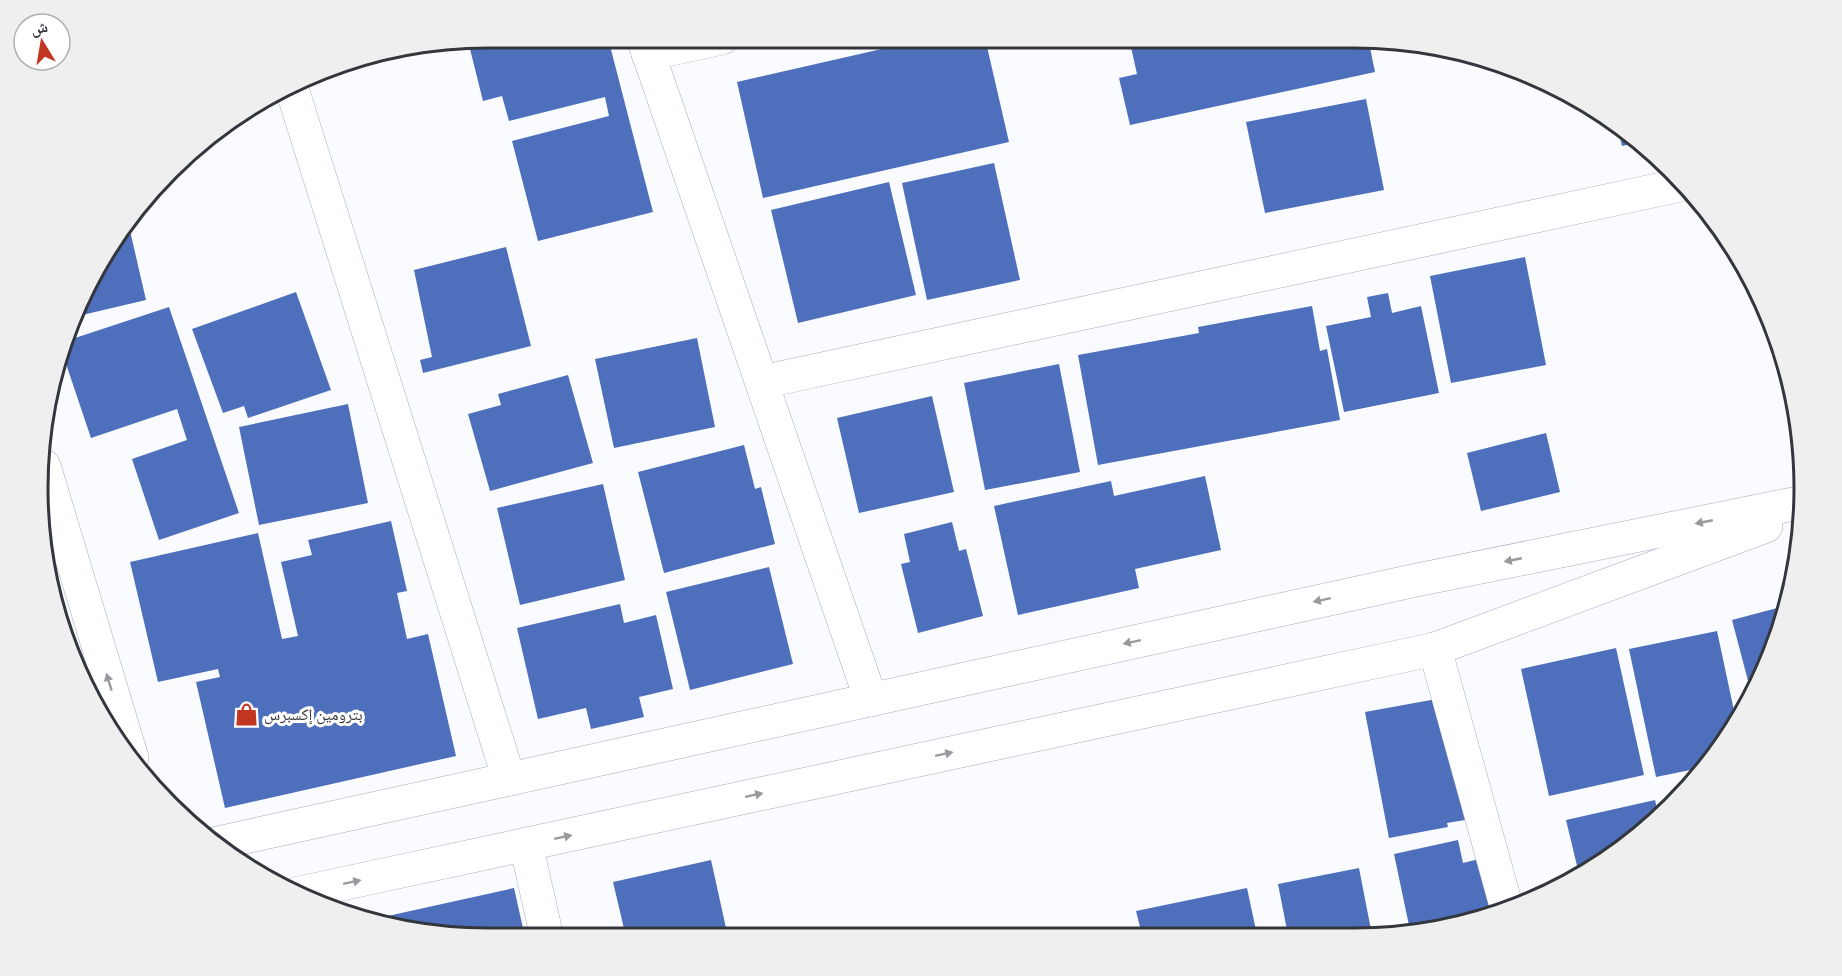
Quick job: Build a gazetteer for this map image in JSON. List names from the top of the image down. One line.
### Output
{"places":{"shop":["بترومين إكسبرس"]},"north":"top"}
